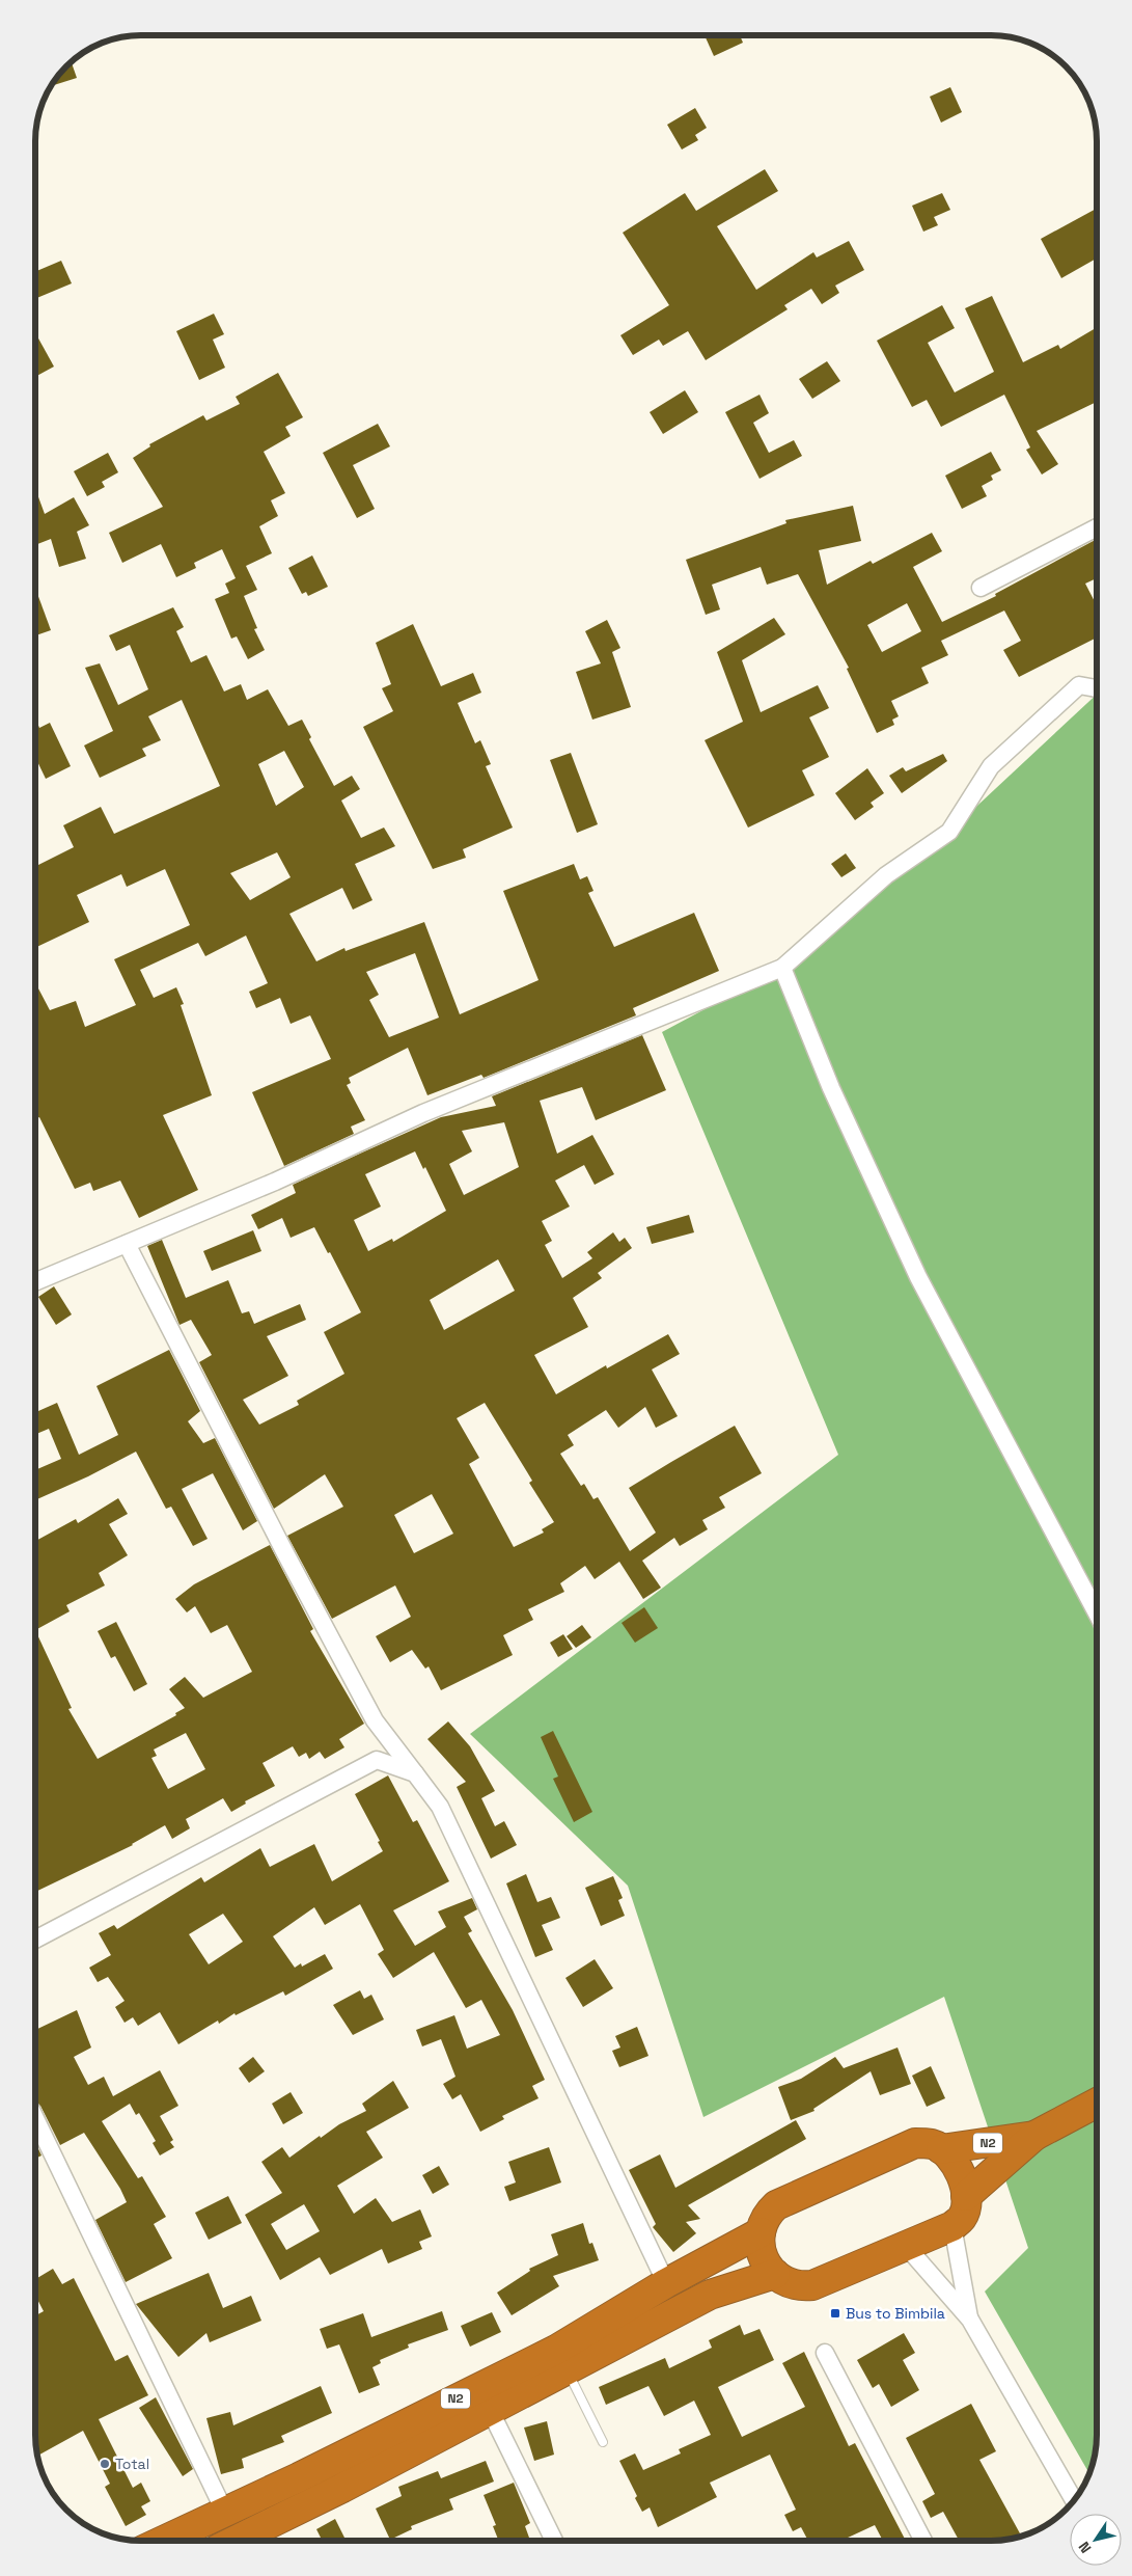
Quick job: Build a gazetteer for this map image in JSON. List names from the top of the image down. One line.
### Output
{"streets":{"highway":["N2"]},"places":{"transit":["Bus to Bimbila"],"other":["Total"]},"north":"bottom left"}
